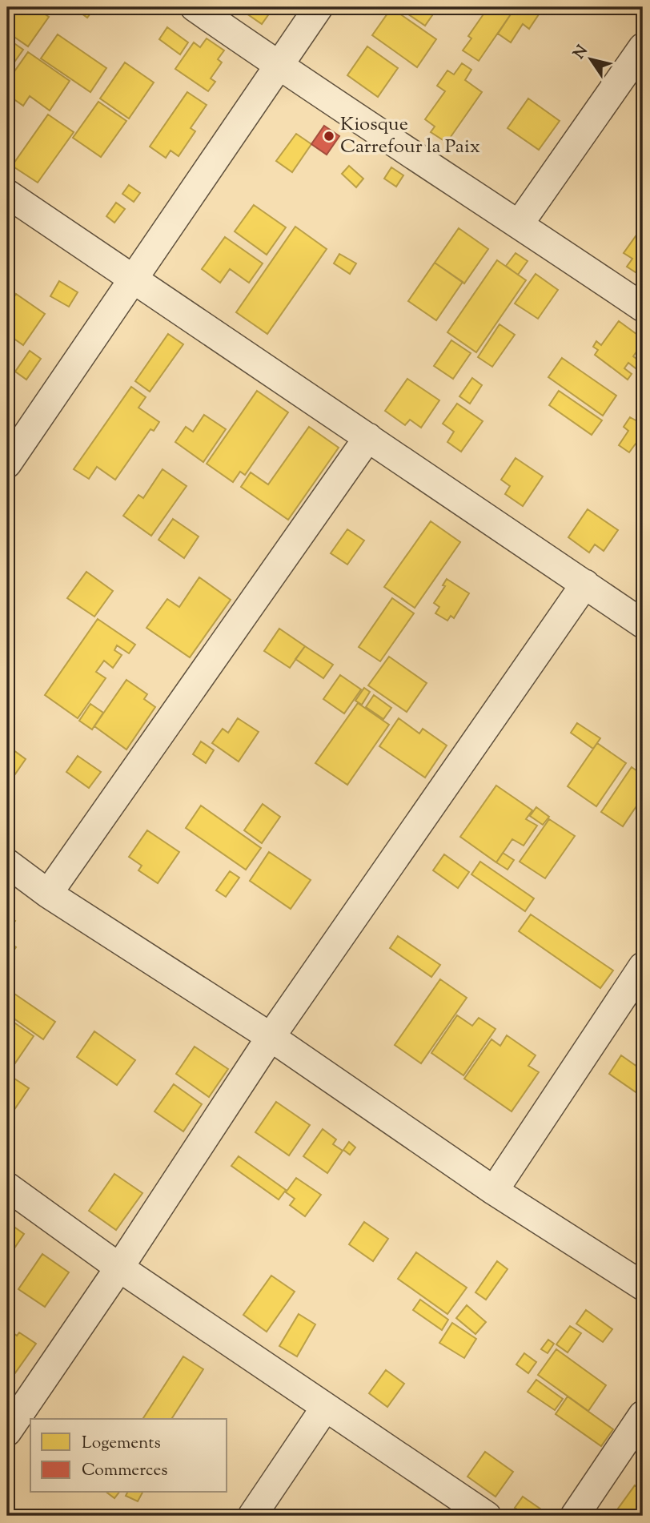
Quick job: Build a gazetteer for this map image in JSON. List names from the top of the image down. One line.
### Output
{"places":["Kiosque Carrefour la Paix"],"legend":["Logements","Commerces"],"north":"top left"}
